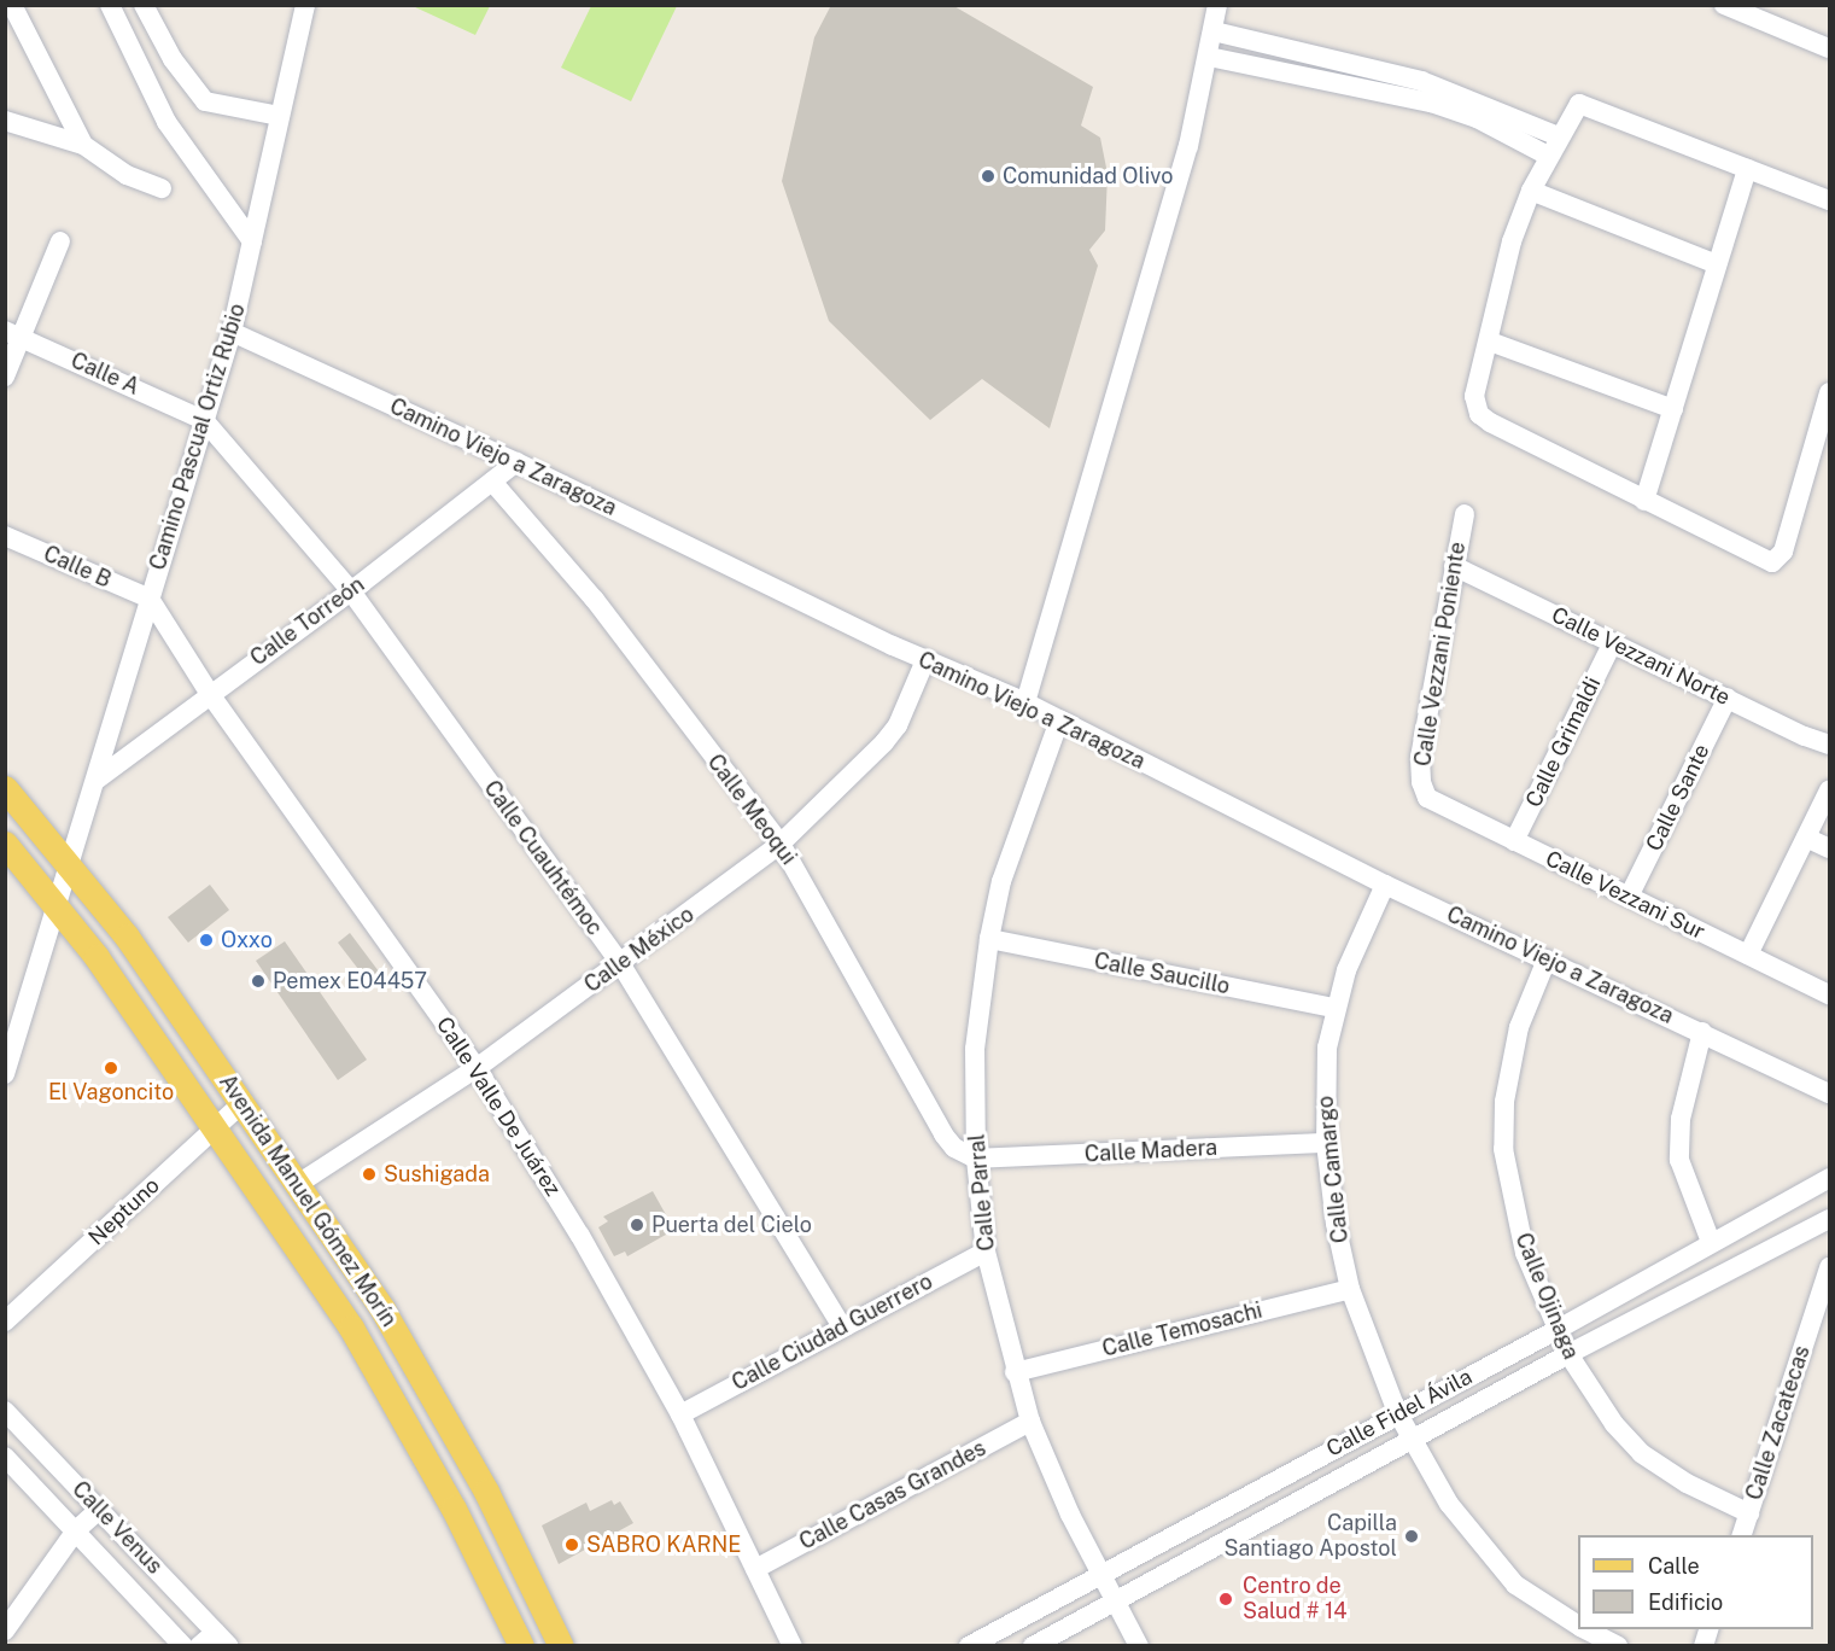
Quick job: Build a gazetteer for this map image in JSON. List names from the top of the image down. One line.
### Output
{"streets":{"main road":["Avenida Manuel Gómez Morín"],"street":["Calle A","Camino Pascual Ortiz Rubio","Camino Viejo a Zaragoza","Calle B","Calle Torreón","Calle Vezzani Poniente","Calle Vezzani Norte","Calle Grimaldi","Calle Sante","Calle Meoqui","Calle Cuauhtémoc","Calle Vezzani Sur","Calle México","Calle Saucillo","Calle Valle De Juárez","Calle Madera","Calle Camargo","Calle Parral","Neptuno","Calle Ojinaga","Calle Temosachi","Calle Ciudad Guerrero","Calle Fidel Ávila","Calle Zacatecas","Calle Casas Grandes","Calle Venus"]},"crossings":[["Calle A","Camino Pascual Ortiz Rubio"],["Calle A","Calle Cuauhtémoc"],["Camino Pascual Ortiz Rubio","Camino Viejo a Zaragoza"],["Camino Pascual Ortiz Rubio","Calle B"],["Camino Pascual Ortiz Rubio","Calle Torreón"],["Camino Pascual Ortiz Rubio","Calle Cuauhtémoc"],["Camino Pascual Ortiz Rubio","Calle Valle De Juárez"],["Camino Pascual Ortiz Rubio","Avenida Manuel Gómez Morín"],["Camino Viejo a Zaragoza","Calle Torreón"],["Camino Viejo a Zaragoza","Calle México"],["Camino Viejo a Zaragoza","Calle Camargo"],["Camino Viejo a Zaragoza","Calle Parral"],["Camino Viejo a Zaragoza","Calle Ojinaga"],["Calle B","Calle Valle De Juárez"],["Calle Torreón","Calle Meoqui"],["Calle Torreón","Calle Cuauhtémoc"],["Calle Torreón","Calle Valle De Juárez"],["Calle Vezzani Poniente","Calle Vezzani Norte"],["Calle Vezzani Poniente","Calle Vezzani Sur"],["Calle Vezzani Norte","Calle Grimaldi"],["Calle Vezzani Norte","Calle Sante"],["Calle Grimaldi","Calle Vezzani Sur"],["Calle Sante","Calle Vezzani Sur"],["Calle Meoqui","Calle México"],["Calle Meoqui","Calle Madera"],["Calle Meoqui","Calle Parral"],["Calle Cuauhtémoc","Calle México"],["Calle Cuauhtémoc","Calle Ciudad Guerrero"],["Calle México","Calle Valle De Juárez"],["Calle México","Avenida Manuel Gómez Morín"],["Calle Saucillo","Calle Camargo"],["Calle Saucillo","Calle Parral"],["Calle Valle De Juárez","Calle Ciudad Guerrero"],["Calle Valle De Juárez","Calle Casas Grandes"],["Calle Madera","Calle Camargo"],["Calle Madera","Calle Parral"],["Calle Camargo","Calle Temosachi"],["Calle Camargo","Calle Fidel Ávila"],["Calle Parral","Calle Temosachi"],["Calle Parral","Calle Ciudad Guerrero"],["Calle Parral","Calle Fidel Ávila"],["Calle Parral","Calle Casas Grandes"],["Avenida Manuel Gómez Morín","Neptuno"],["Calle Ojinaga","Calle Fidel Ávila"],["Calle Ojinaga","Calle Zacatecas"]],"places":["Comunidad Olivo","Oxxo","Pemex E04457","El Vagoncito","Sushigada","Puerta del Cielo","Capilla Santiago Apostol","SABRO KARNE","Centro de Salud # 14"],"legend":["Calle","Edificio"]}
